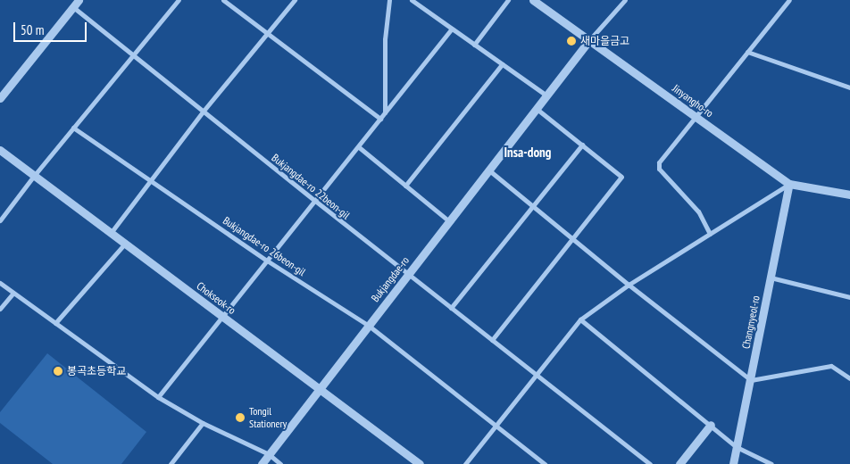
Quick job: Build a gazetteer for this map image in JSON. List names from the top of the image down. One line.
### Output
{"streets":{"street":["Jinyangho-ro","Bukjangdae-ro 22beon-gil","Bukjangdae-ro 26beon-gil","Bukjangdae-ro","Chokseok-ro","Changnyeol-ro"]},"crossings":[["Jinyangho-ro","Bukjangdae-ro"],["Jinyangho-ro","Changnyeol-ro"],["Bukjangdae-ro 22beon-gil","Bukjangdae-ro"],["Bukjangdae-ro 26beon-gil","Bukjangdae-ro"],["Bukjangdae-ro","Chokseok-ro"]],"districts":["Insa-dong"],"places":["새마을금고","봉곡초등학교","Tongil Stationery"],"scale_bar":"50 m"}
